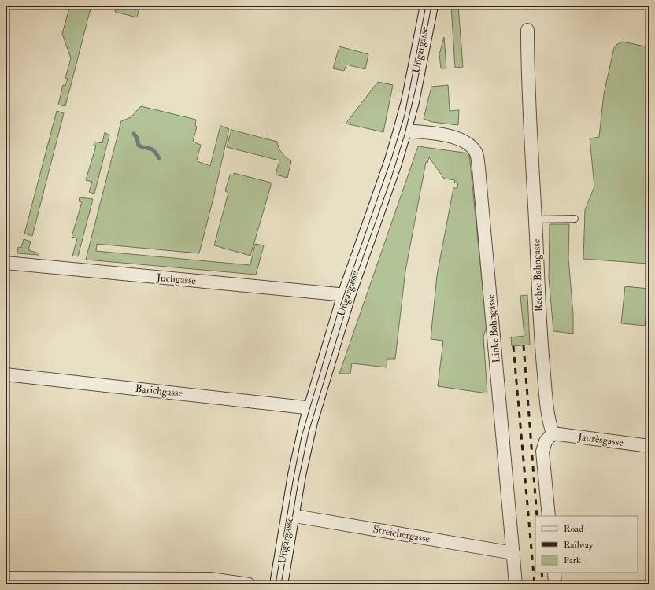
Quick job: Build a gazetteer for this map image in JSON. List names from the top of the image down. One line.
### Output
{"streets":{"main road":["Ungargasse"],"street":["Rechte Bahngasse","Juchgasse","Linke Bahngasse","Barichgasse","Jaurèsgasse","Streichergasse"]},"crossings":[["Ungargasse","Juchgasse"],["Ungargasse","Linke Bahngasse"],["Ungargasse","Barichgasse"],["Ungargasse","Streichergasse"],["Rechte Bahngasse","Jaurèsgasse"],["Linke Bahngasse","Streichergasse"]],"legend":["Road","Railway","Park"]}
